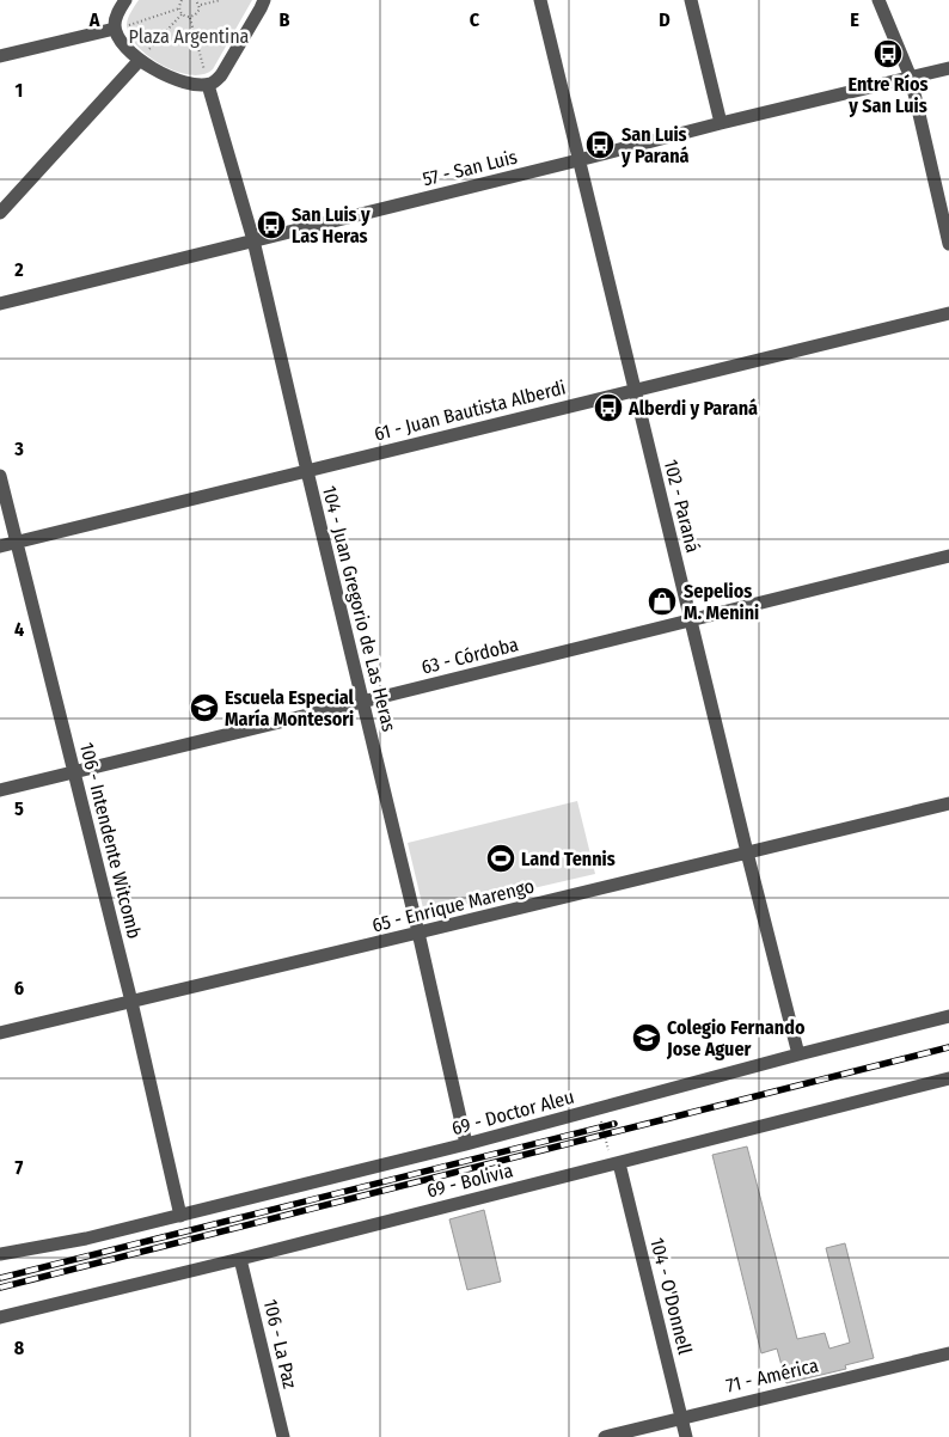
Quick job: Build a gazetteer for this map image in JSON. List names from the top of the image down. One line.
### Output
{"streets":{"street":["57 - San Luis","61 - Juan Bautista Alberdi","102 - Paraná","104 - Juan Gregorio de Las Heras","63 - Córdoba","106 - Intendente Witcomb","65 - Enrique Marengo","69 - Doctor Aleu","69 - Bolivia","104 - O'Donnell","106 - La Paz","71 - América"]},"crossings":[["57 - San Luis","102 - Paraná"],["57 - San Luis","104 - Juan Gregorio de Las Heras"],["61 - Juan Bautista Alberdi","102 - Paraná"],["61 - Juan Bautista Alberdi","104 - Juan Gregorio de Las Heras"],["61 - Juan Bautista Alberdi","106 - Intendente Witcomb"],["102 - Paraná","63 - Córdoba"],["102 - Paraná","65 - Enrique Marengo"],["102 - Paraná","69 - Doctor Aleu"],["104 - Juan Gregorio de Las Heras","63 - Córdoba"],["104 - Juan Gregorio de Las Heras","65 - Enrique Marengo"],["104 - Juan Gregorio de Las Heras","69 - Doctor Aleu"],["63 - Córdoba","106 - Intendente Witcomb"],["106 - Intendente Witcomb","65 - Enrique Marengo"],["106 - Intendente Witcomb","69 - Doctor Aleu"],["69 - Bolivia","104 - O'Donnell"],["69 - Bolivia","106 - La Paz"],["104 - O'Donnell","71 - América"]],"parks":["Plaza Argentina"],"places":{"bus stop":["Entre Ríos y San Luis","San Luis y Paraná","San Luis y Las Heras","Alberdi y Paraná"],"shop":["Sepelios M. Menini"],"school or university":["Escuela Especial María Montesori","Colegio Fernando Jose Aguer"],"sports":["Land Tennis"]},"grid":{"columns":["A","B","C","D","E"],"rows":["1","2","3","4","5","6","7","8"]}}
